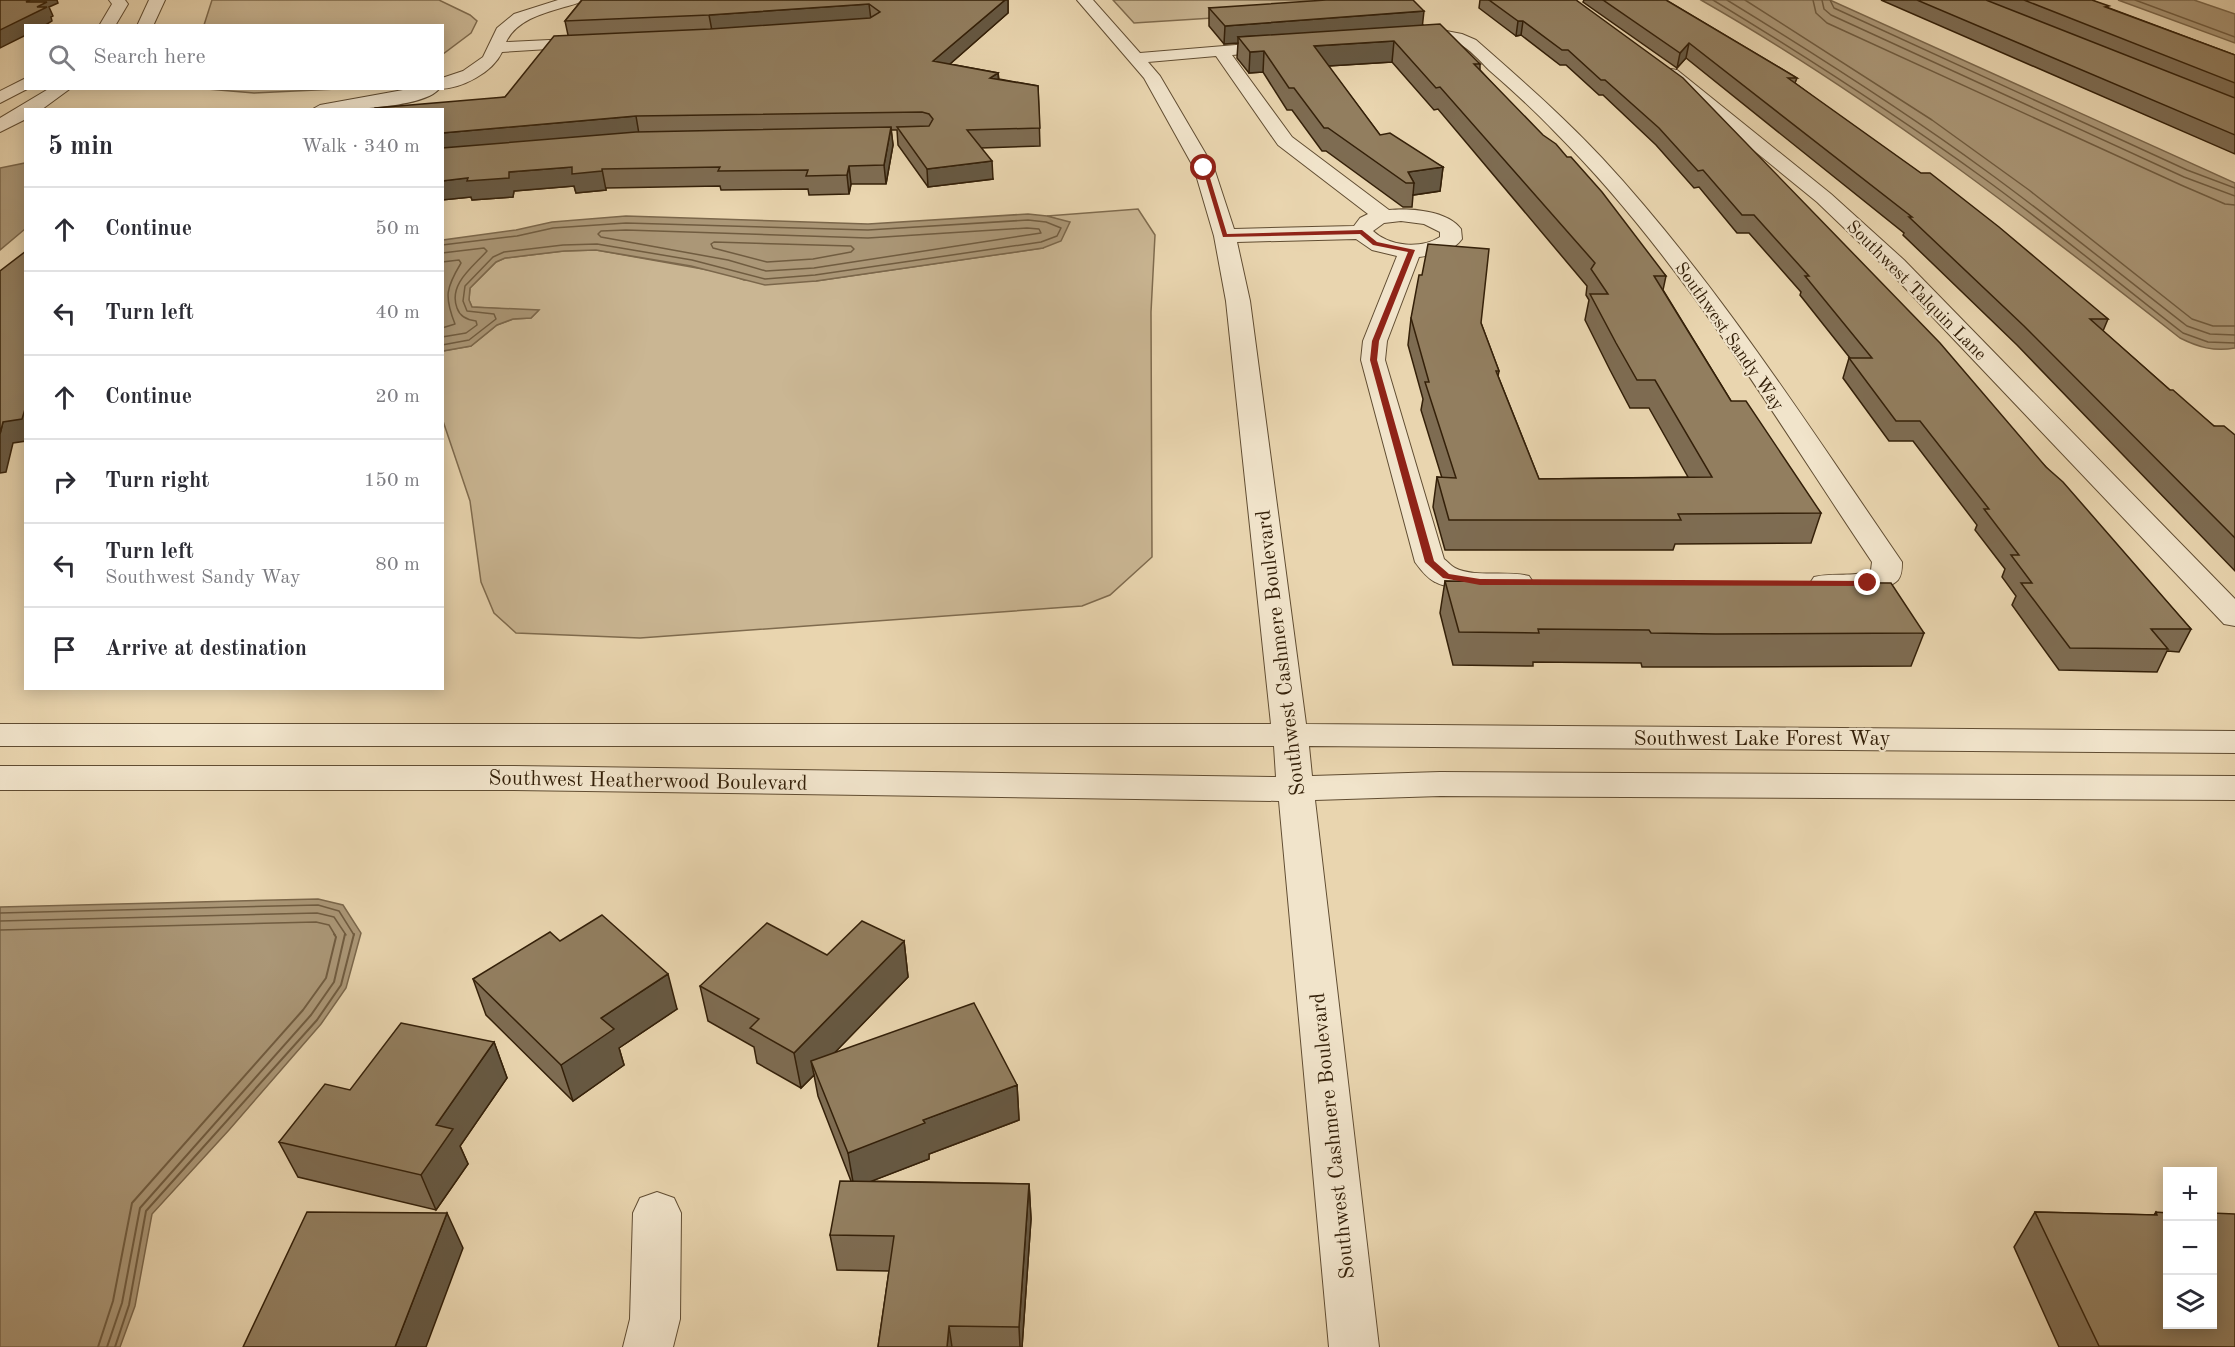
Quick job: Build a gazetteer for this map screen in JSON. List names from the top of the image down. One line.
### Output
{"streets":{"street":["Southwest Talquin Lane","Southwest Sandy Way","Southwest Cashmere Boulevard","Southwest Lake Forest Way","Southwest Heatherwood Boulevard"]},"crossings":[["Southwest Cashmere Boulevard","Southwest Lake Forest Way"],["Southwest Cashmere Boulevard","Southwest Heatherwood Boulevard"],["Southwest Lake Forest Way","Southwest Heatherwood Boulevard"]],"page":{"search":"Search here","heading":["5 min","Walk · 340 m"],"list":[["Continue","50 m"],["Turn left","40 m"],["Continue","20 m"],["Turn right","150 m"],["Turn left","Southwest Sandy Way","80 m"],"Arrive at destination"],"map_buttons":["+","−"]}}
